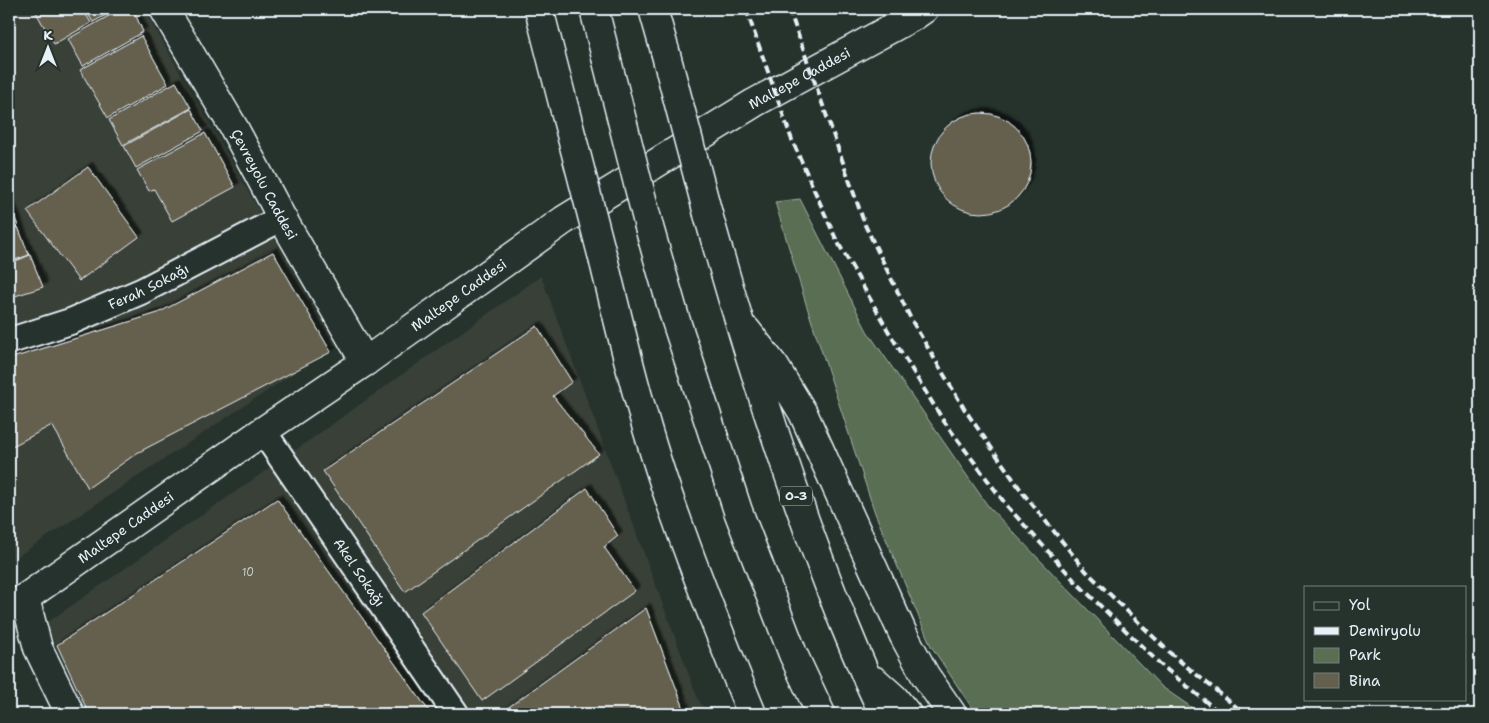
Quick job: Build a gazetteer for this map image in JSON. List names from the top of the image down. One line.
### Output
{"streets":{"main road":["Maltepe Caddesi","Çevreyolu Caddesi","O-3"],"street":["Ferah Sokağı","Akel Sokağı"]},"crossings":[["Maltepe Caddesi","Çevreyolu Caddesi"],["Maltepe Caddesi","Akel Sokağı"],["Çevreyolu Caddesi","Ferah Sokağı"]],"house_numbers":["10"],"legend":["Yol","Demiryolu","Park","Bina"],"north":"top"}
